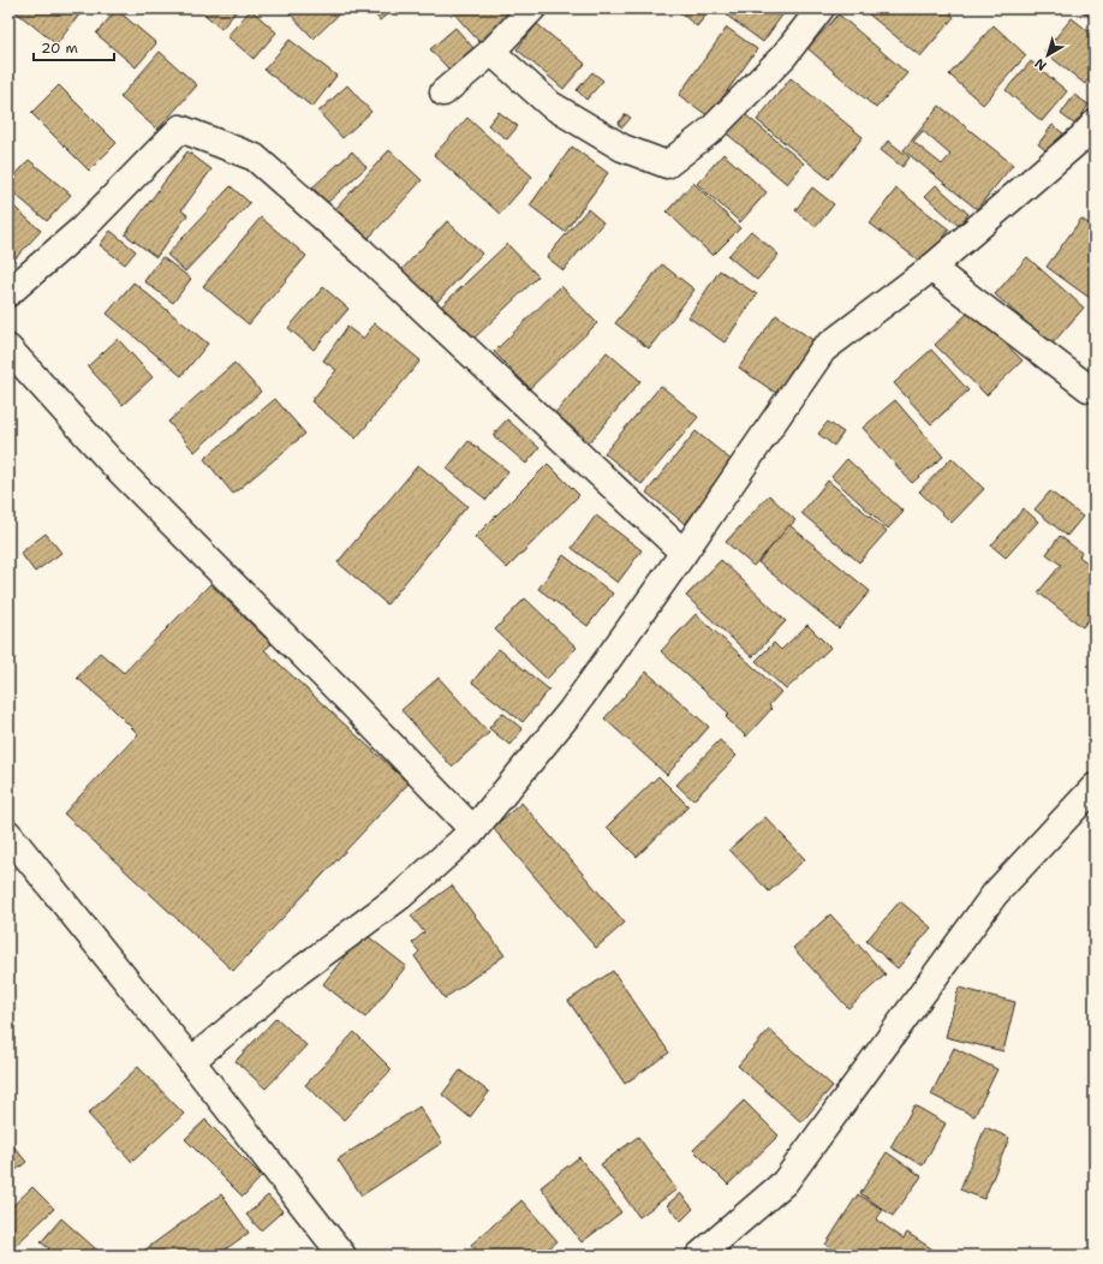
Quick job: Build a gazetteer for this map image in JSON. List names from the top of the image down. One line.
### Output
{"scale_bar":"20 m","north":"bottom left"}
